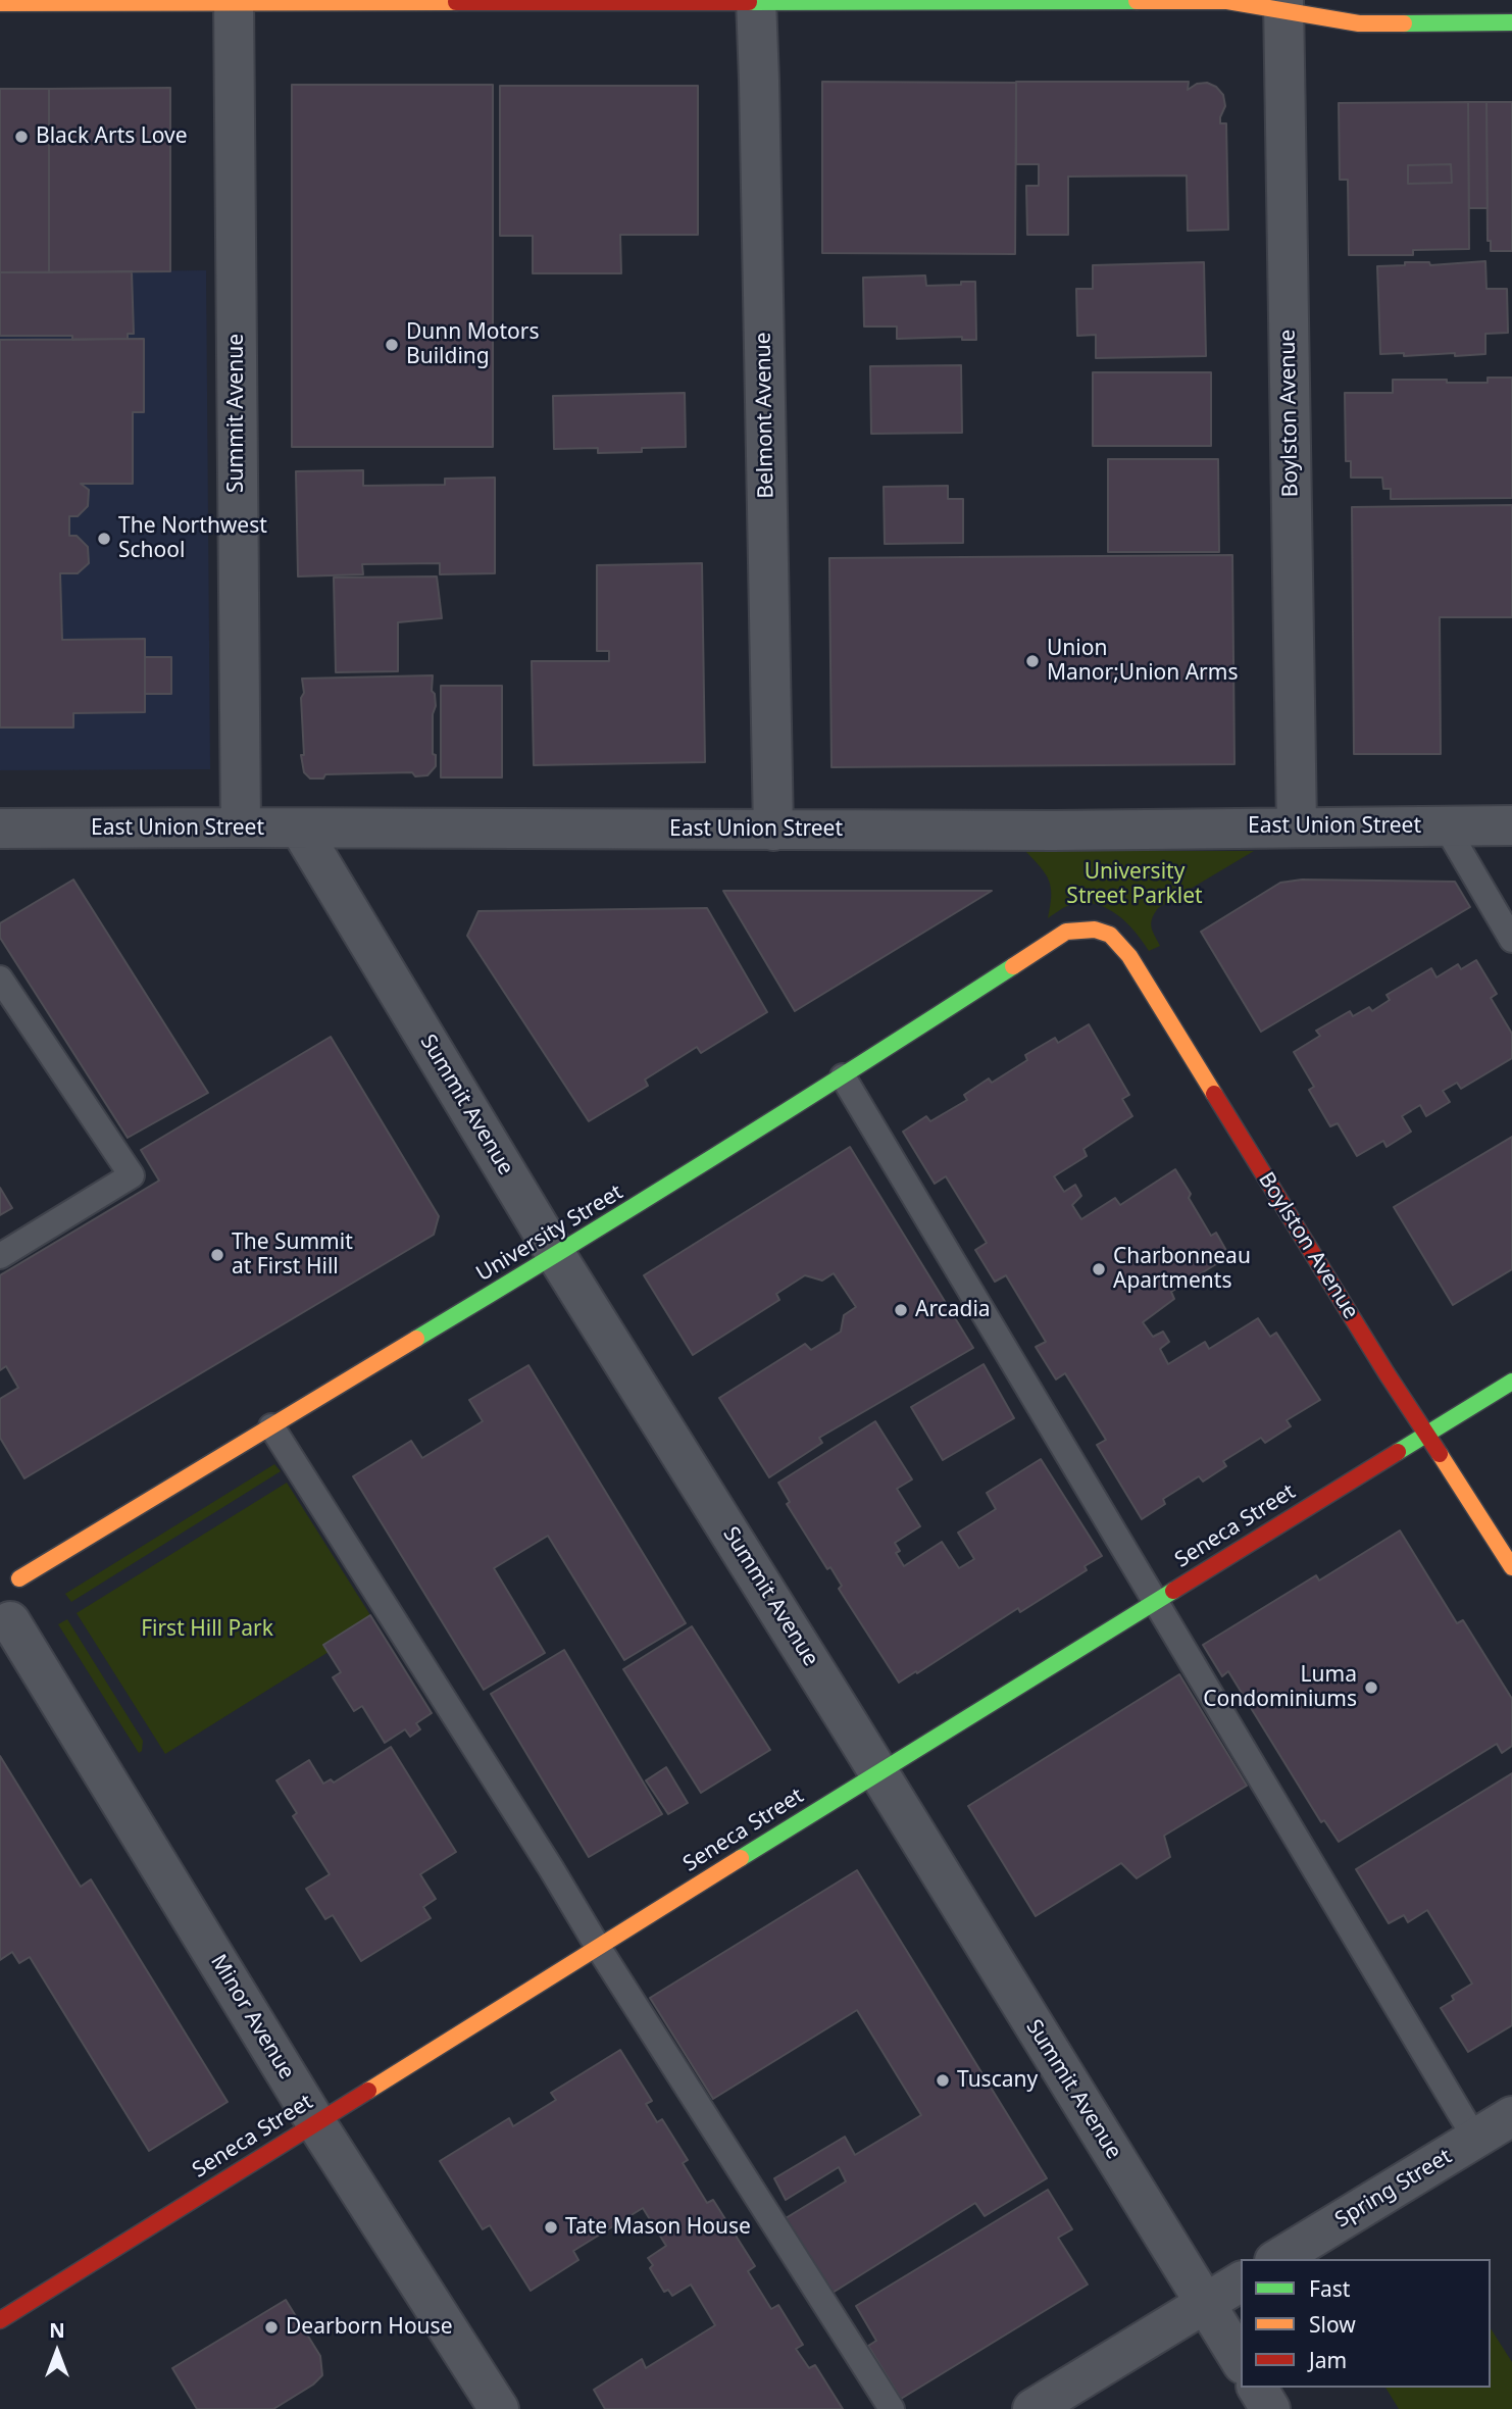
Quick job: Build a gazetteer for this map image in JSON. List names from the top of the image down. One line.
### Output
{"streets":{"street":["Summit Avenue","Boylston Avenue","Belmont Avenue","East Union Street","University Street","Seneca Street","Minor Avenue","Spring Street"]},"crossings":[["Summit Avenue","East Union Street"],["Summit Avenue","University Street"],["Summit Avenue","Seneca Street"],["Boylston Avenue","East Union Street"],["Boylston Avenue","University Street"],["Boylston Avenue","Seneca Street"],["Belmont Avenue","East Union Street"],["Seneca Street","Minor Avenue"]],"parks":["University Street Parklet","First Hill Park"],"places":["Black Arts Love","Dunn Motors Building","The Northwest School","Union Manor;Union Arms","The Summit at First Hill","Charbonneau Apartments","Arcadia","Luma Condominiums","Tuscany","Tate Mason House","Dearborn House"],"legend":["Fast","Slow","Jam"],"north":"top"}
